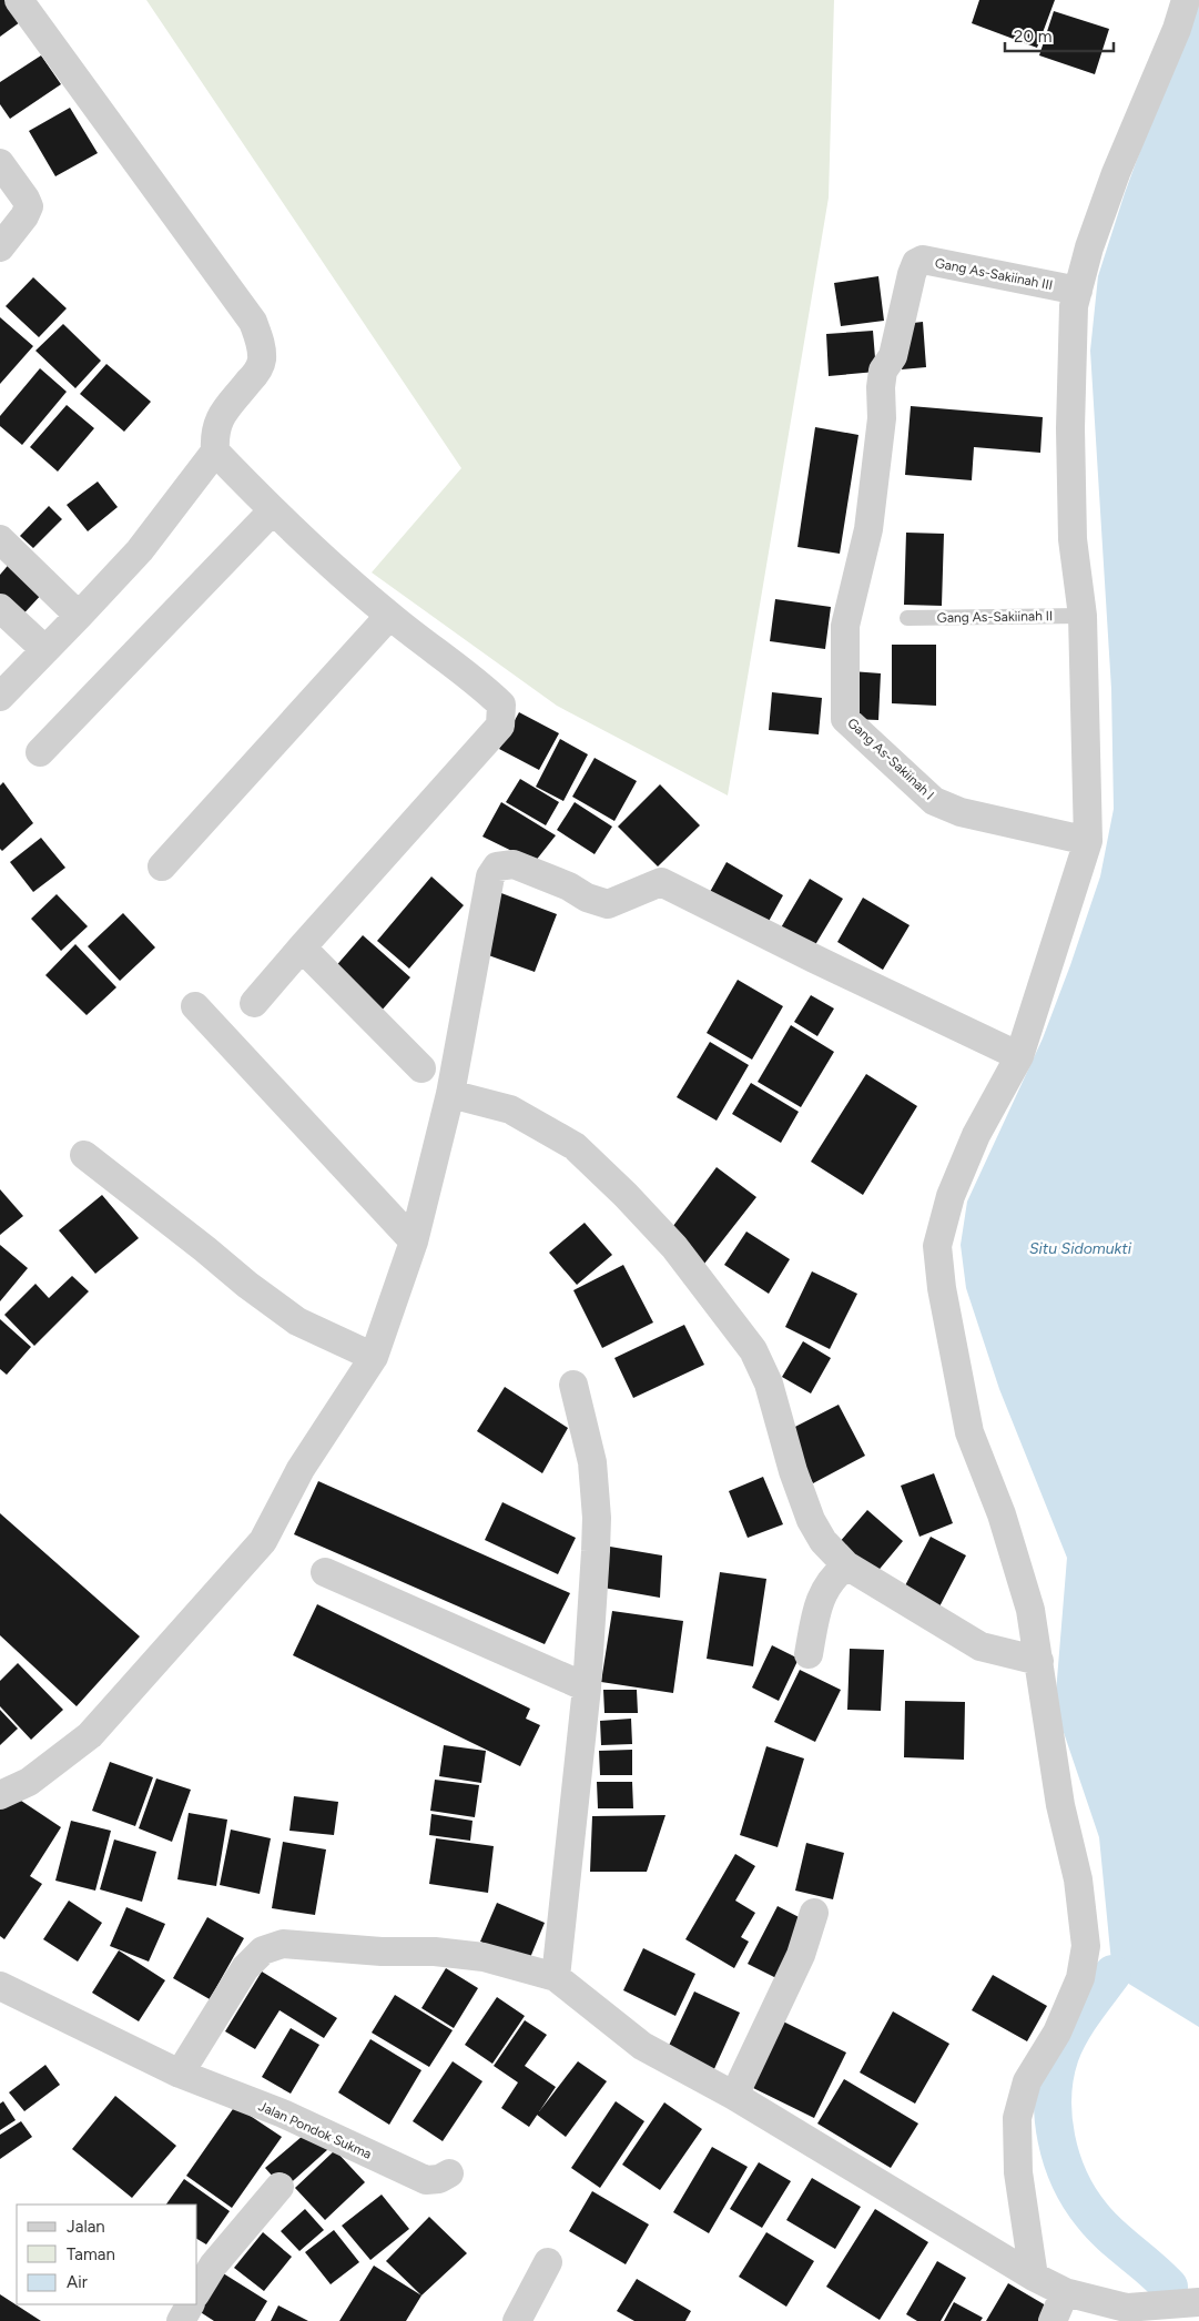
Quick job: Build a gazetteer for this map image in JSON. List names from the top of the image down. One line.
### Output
{"streets":{"street":["Gang As-Sakiinah III","Gang As-Sakiinah I","Jalan Pondok Sukma"],"lane":["Gang As-Sakiinah II"]},"crossings":[["Gang As-Sakiinah III","Gang As-Sakiinah I"]],"water":["Situ Sidomukti"],"legend":["Jalan","Taman","Air"],"scale_bar":"20 m"}
